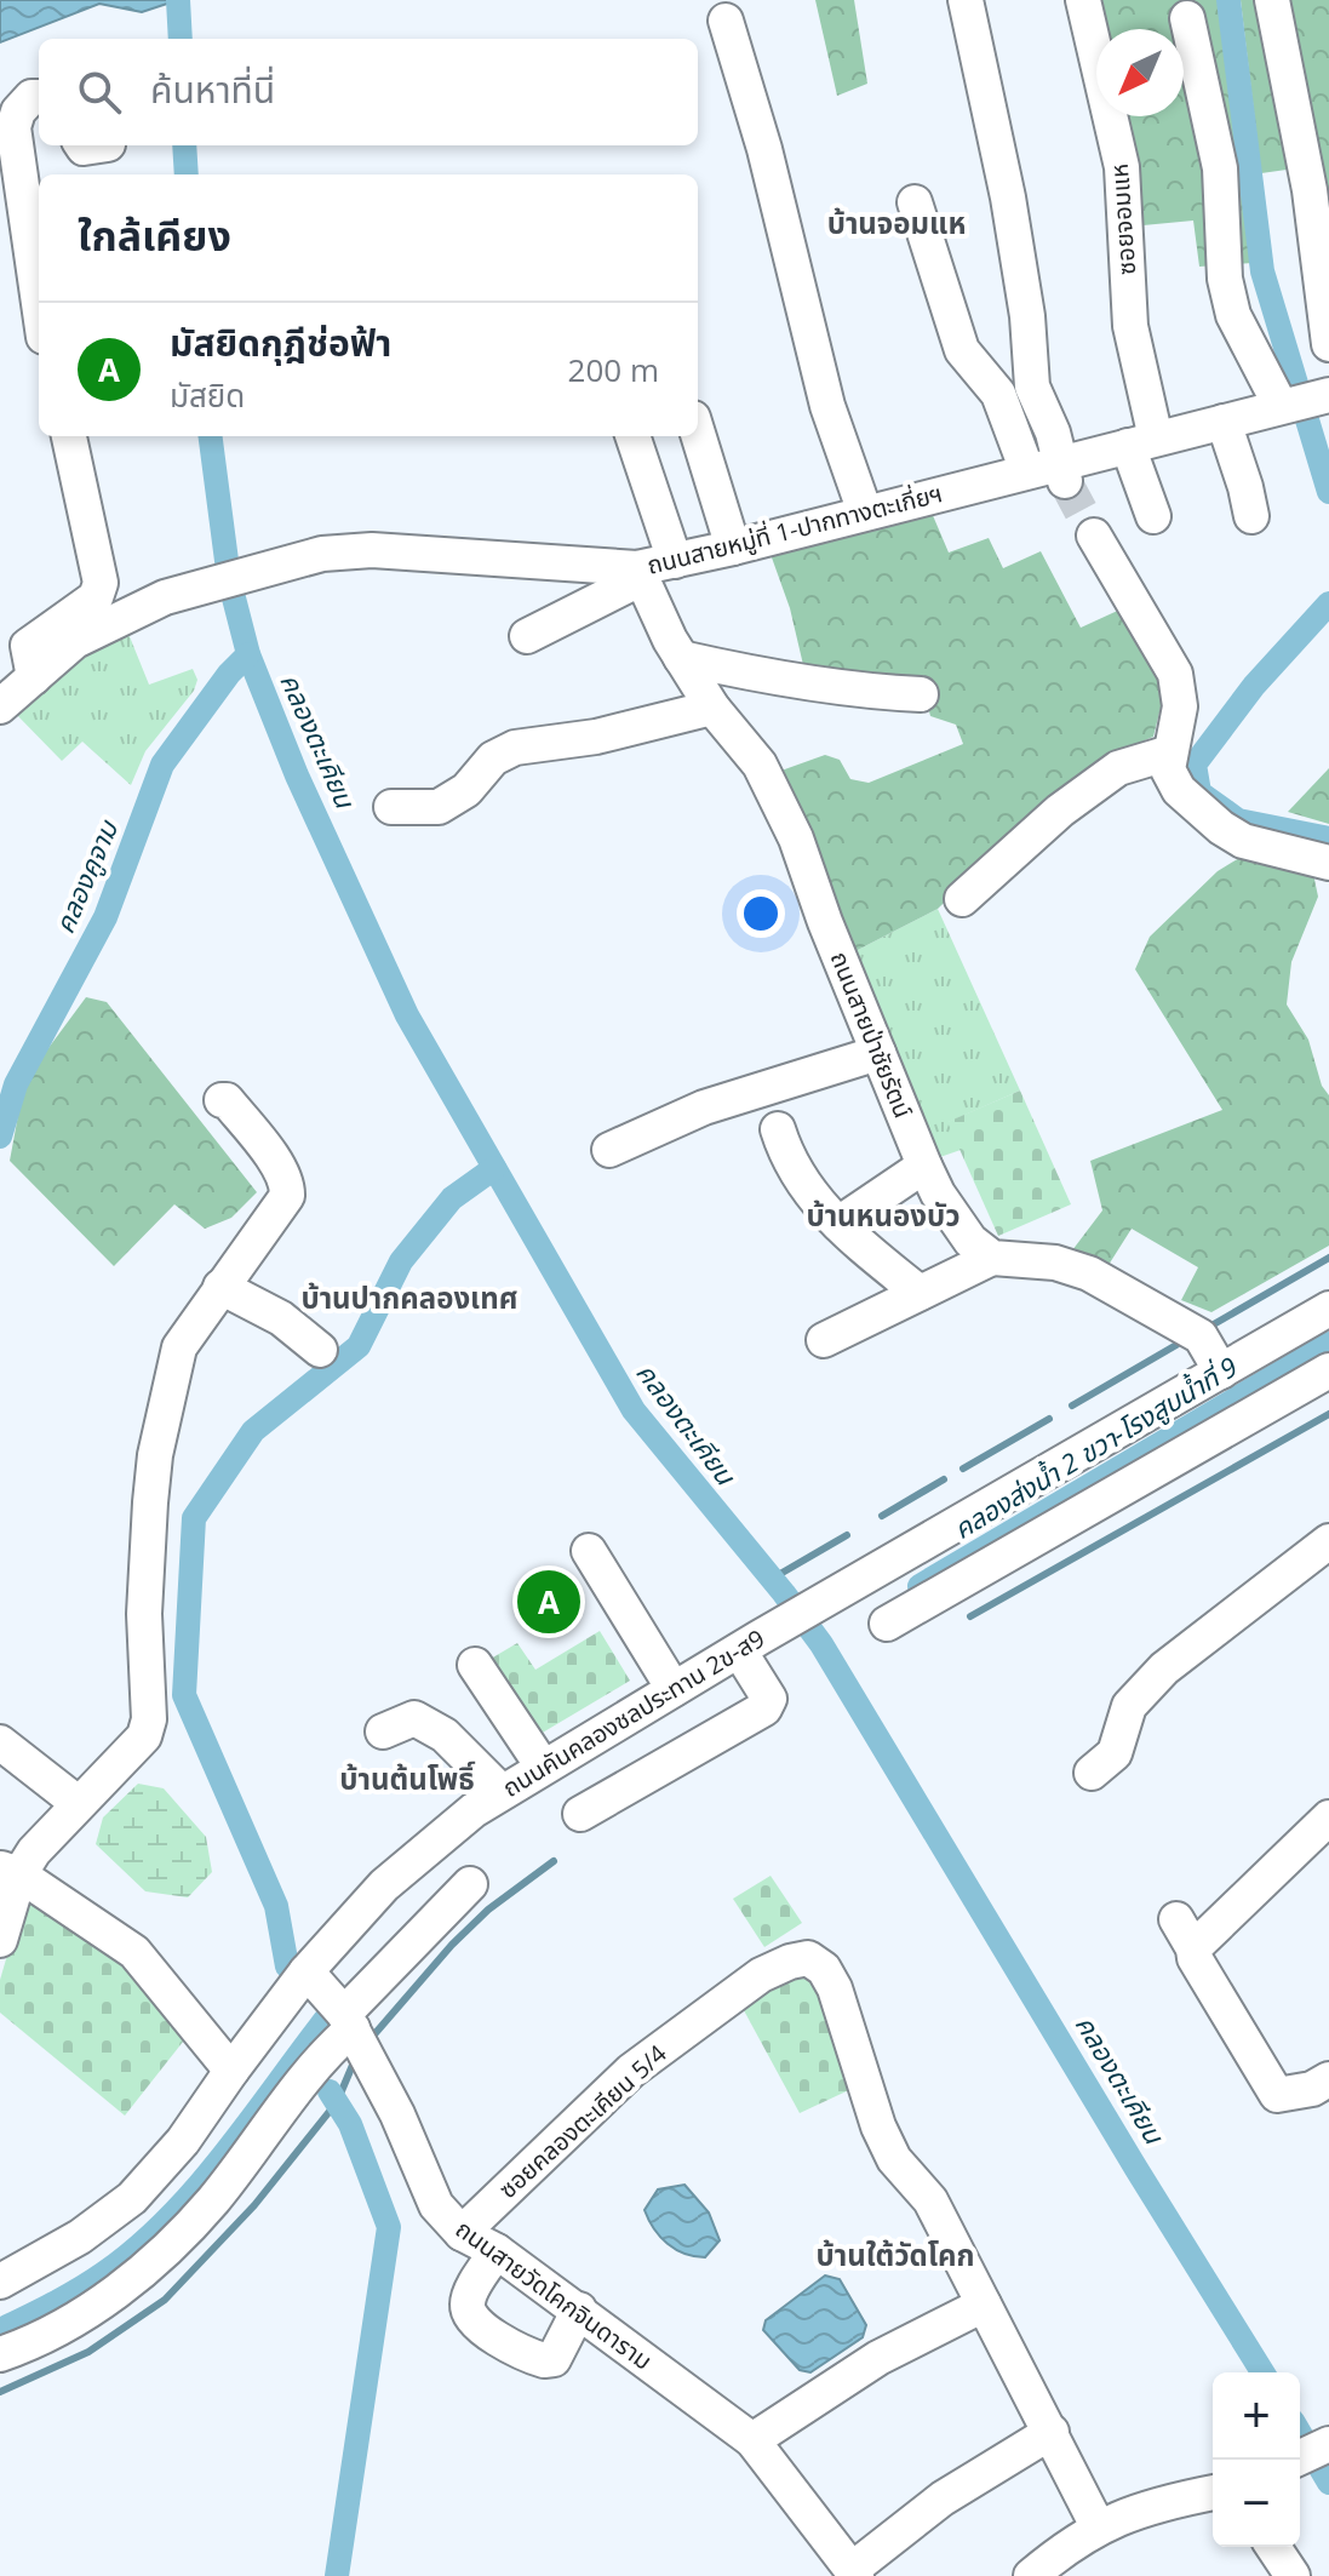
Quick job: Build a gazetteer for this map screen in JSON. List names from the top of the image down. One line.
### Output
{"streets":{"street":["ซอยจอมแห","ถนนสายหมู่ที่ 1-ปากทางตะเกี่ยฯ","ถนนสายป่าชัยรัตน์","ถนนคันคลองชลประทาน 2ข-ส9","ซอยคลองตะเคียน 5/4","ถนนสายวัดโคกจินดาราม"]},"crossings":[["ซอยจอมแห","ถนนสายหมู่ที่ 1-ปากทางตะเกี่ยฯ"],["ถนนสายหมู่ที่ 1-ปากทางตะเกี่ยฯ","ถนนสายป่าชัยรัตน์"],["ถนนคันคลองชลประทาน 2ข-ส9","ถนนสายวัดโคกจินดาราม"],["ซอยคลองตะเคียน 5/4","ถนนสายวัดโคกจินดาราม"]],"districts":["บ้านจอมแห","บ้านหนองบัว","บ้านปากคลองเทศ","บ้านต้นโพธิ์","บ้านใต้วัดโคก"],"water":["คลองตะเคียน","คลองคูจาม","คลองส่งน้ำ 2 ขวา-โรงสูบน้ำที่ 9"],"north":"bottom left","page":{"search":"ค้นหาที่นี่","heading":"ใกล้เคียง","list":[{"mark":"A","name":"มัสยิดกุฎีช่อฟ้า","note":"มัสยิด","value":"200 m"}],"pins":"A","map_buttons":["+","−"]}}
